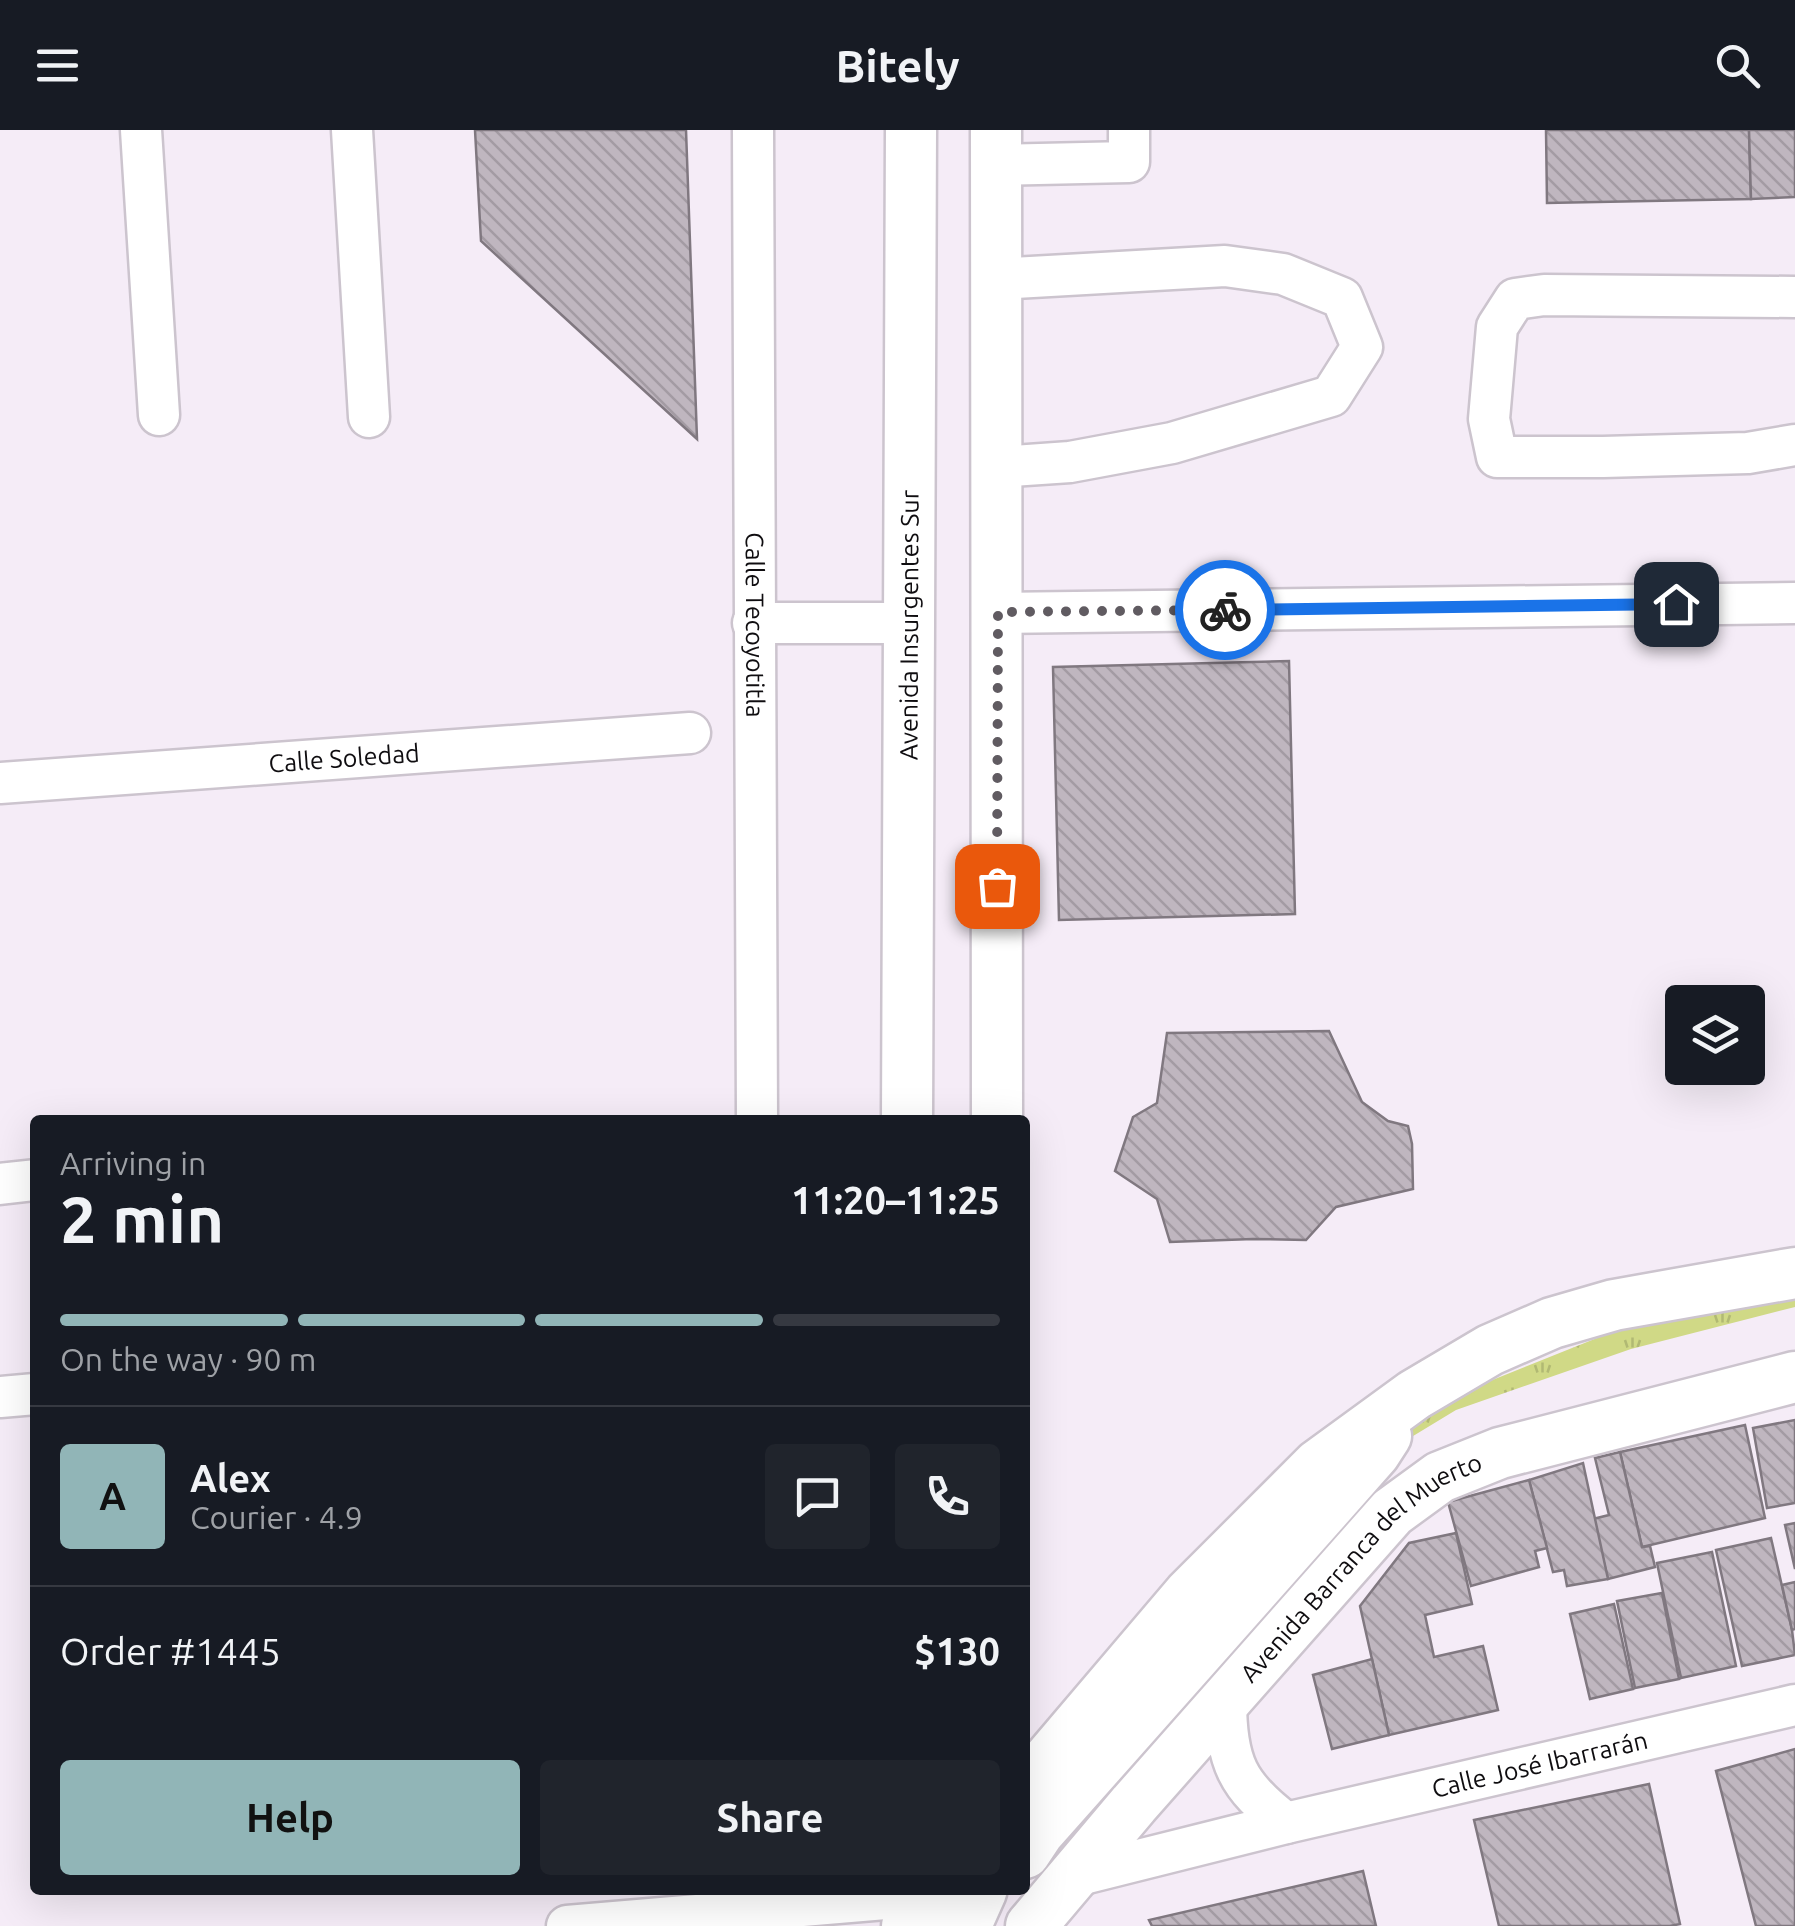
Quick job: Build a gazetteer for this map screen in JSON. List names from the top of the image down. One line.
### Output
{"streets":{"main road":["Avenida Insurgentes Sur","Avenida Barranca del Muerto"],"street":["Calle Tecoyotitla","Calle Soledad","Calle José Ibarrarán"]},"crossings":[["Avenida Barranca del Muerto","Calle José Ibarrarán"]],"page":{"header":"Bitely","heading":["2 min","Arriving in","11:20–11:25"],"panel":["Alex","Courier · 4.9","Order #1445","$130"],"bar":"On the way · 90 m","round":"A","buttons":["Help","Share"]}}
